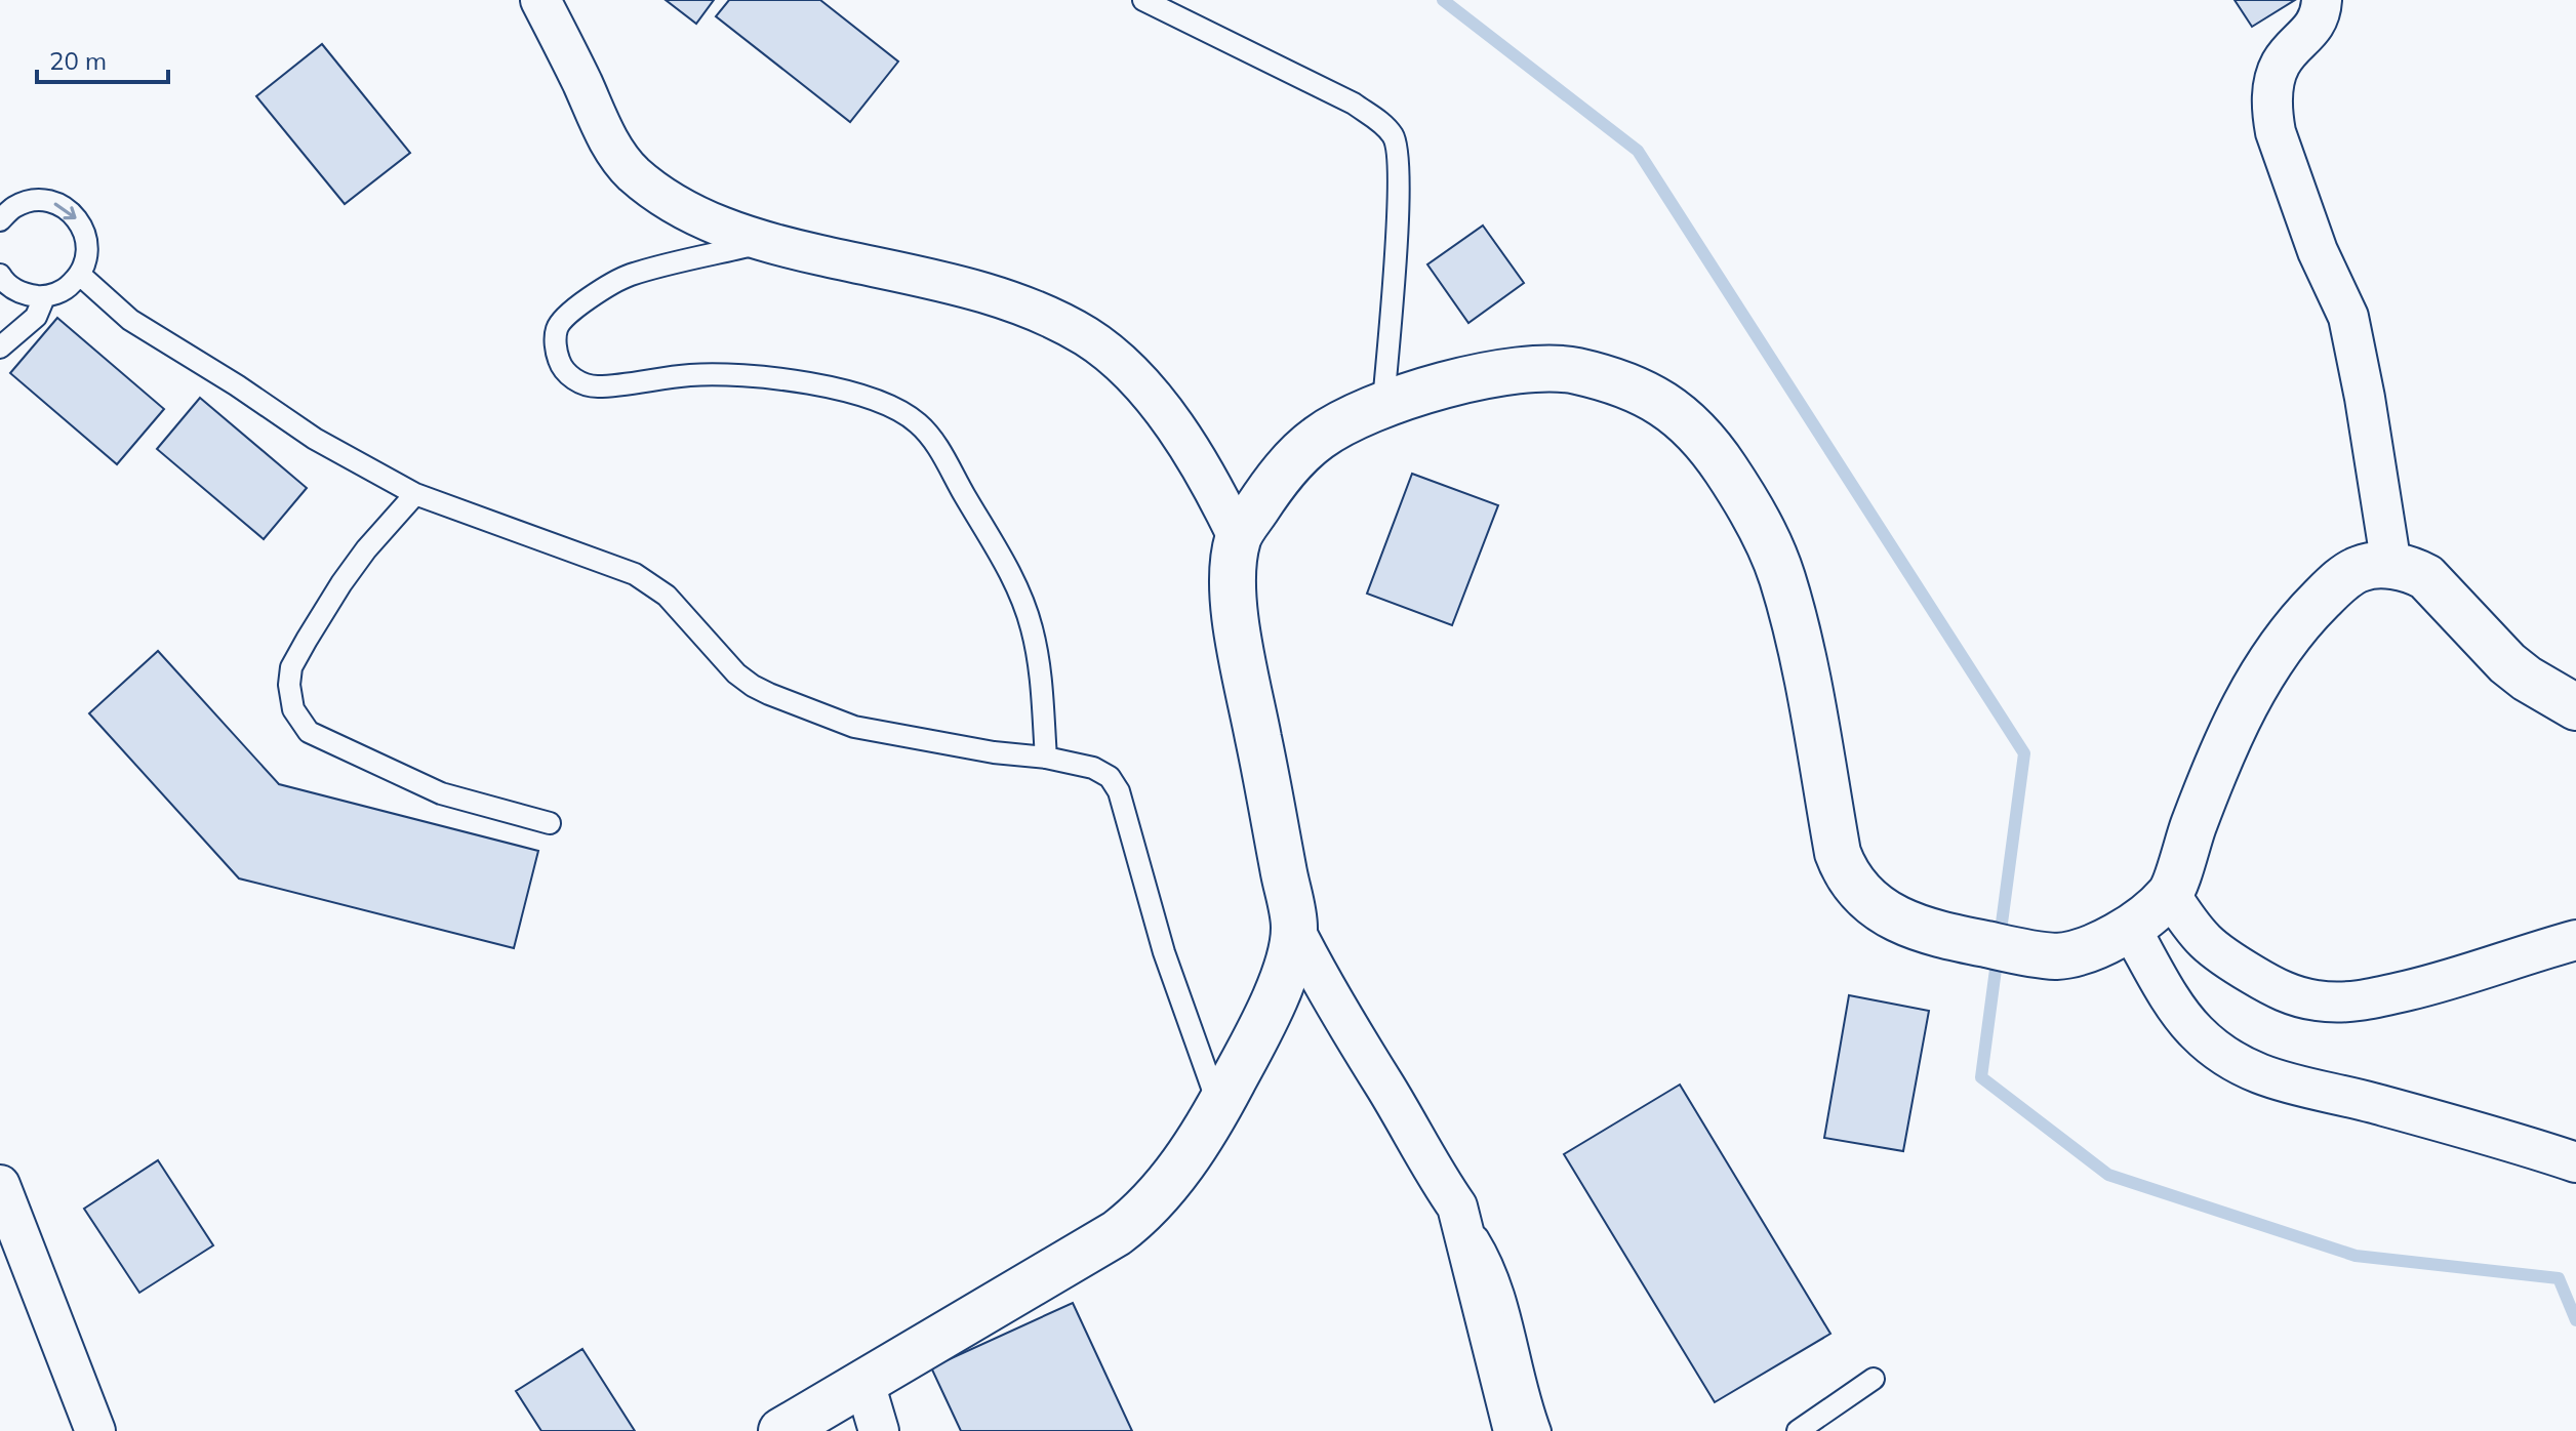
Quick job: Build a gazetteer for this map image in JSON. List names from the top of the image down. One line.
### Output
{"scale_bar":"20 m"}
